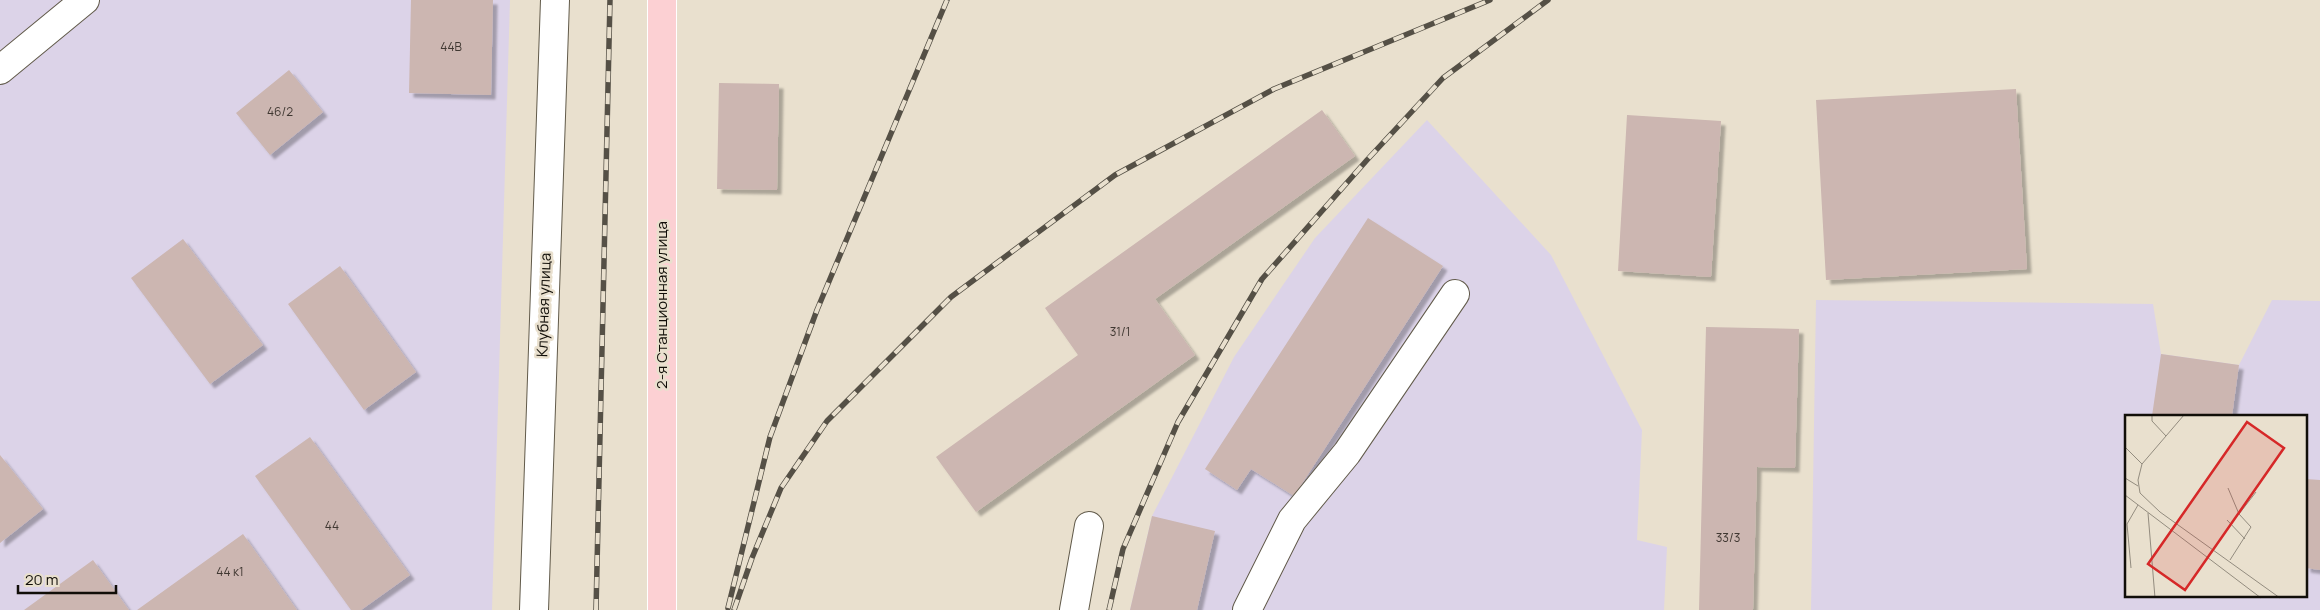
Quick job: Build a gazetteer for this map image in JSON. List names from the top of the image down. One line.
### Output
{"streets":{"main road":["2-я Станционная улица"],"street":["Клубная улица"]},"house_numbers":["44В","46/2","31/1","44","33/3","44 к1"],"scale_bar":"20 m"}
